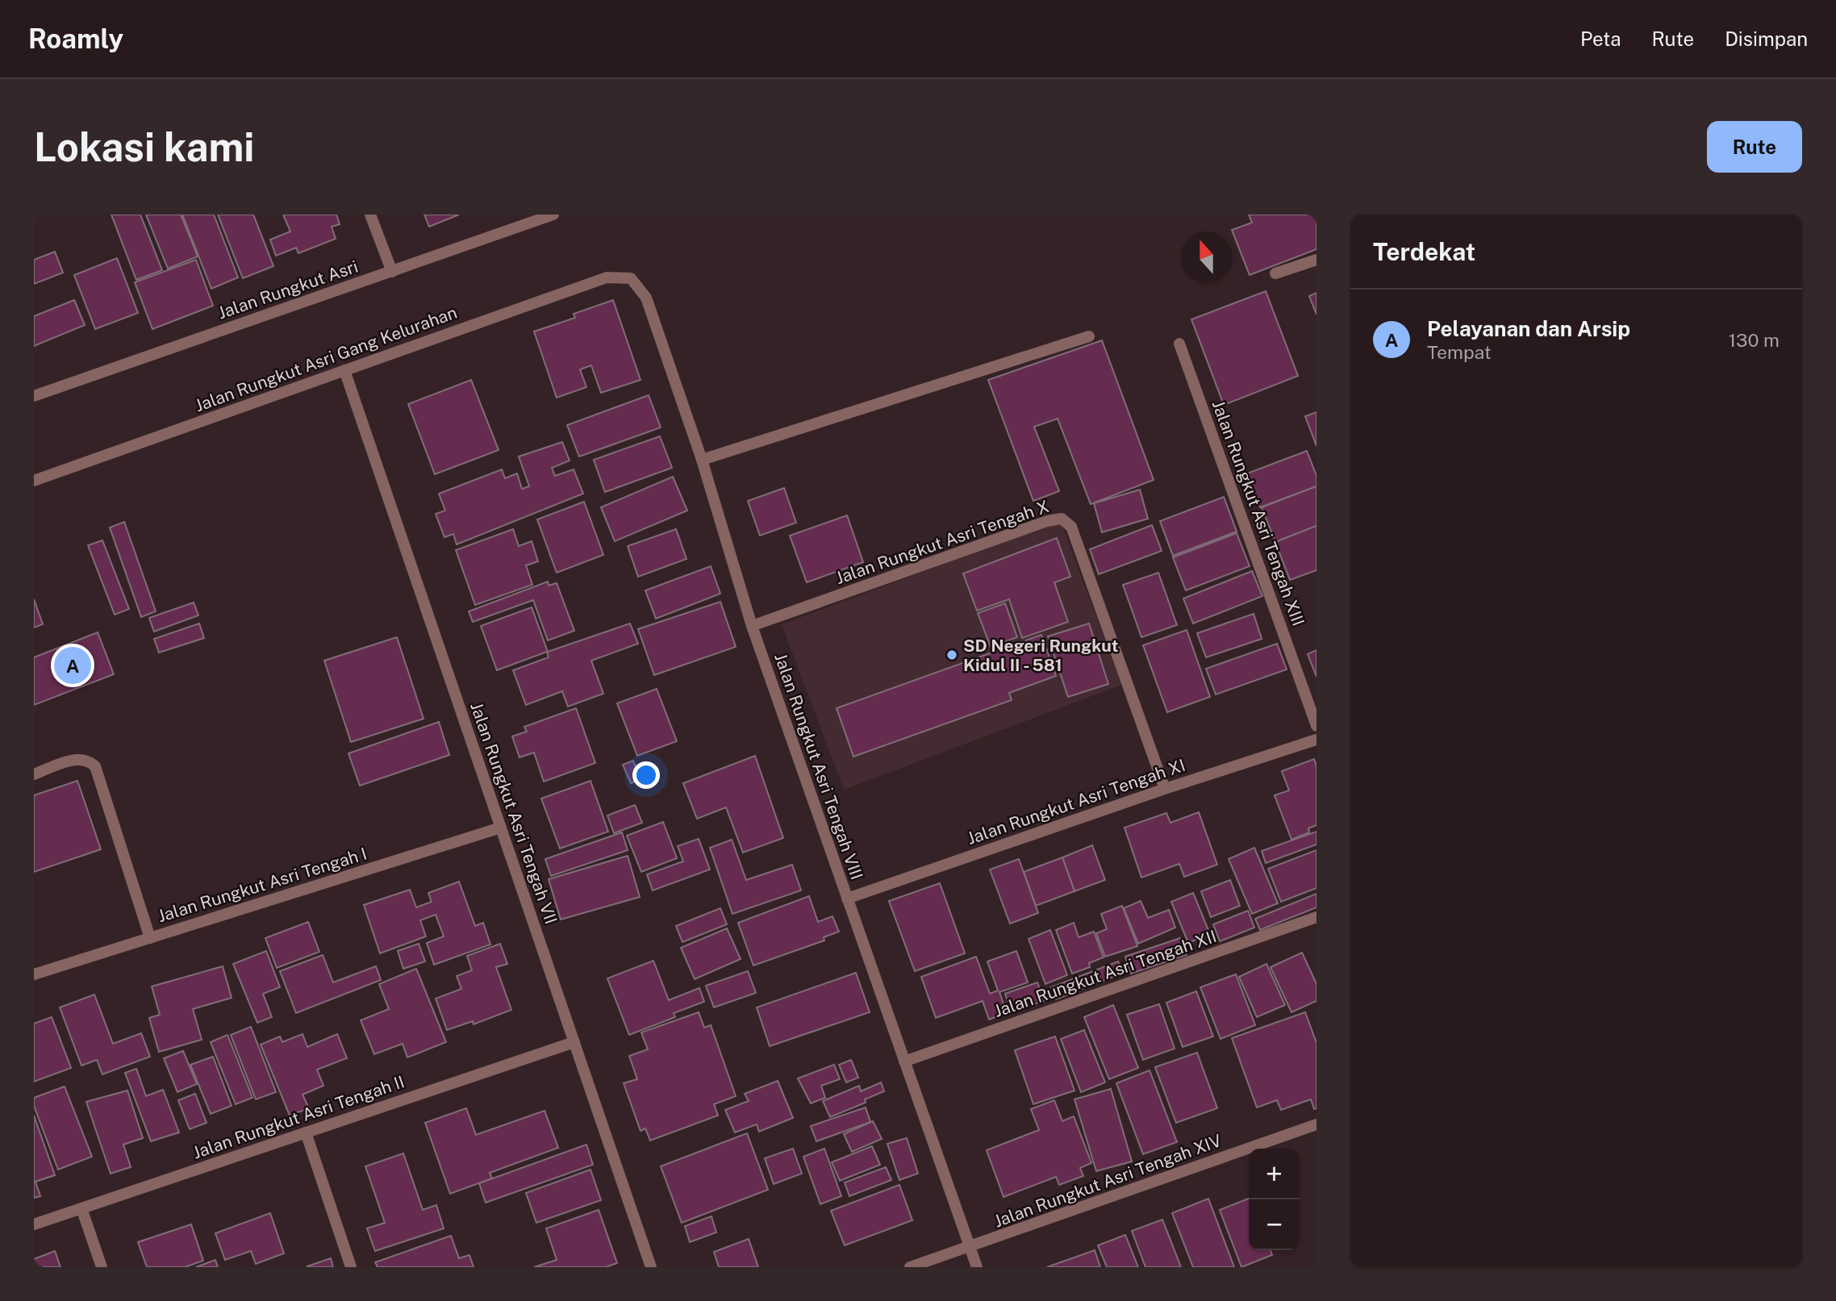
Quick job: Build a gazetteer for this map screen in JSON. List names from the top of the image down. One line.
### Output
{"streets":{"street":["Jalan Rungkut Asri","Jalan Rungkut Asri Gang Kelurahan","Jalan Rungkut Asri Tengah XIII","Jalan Rungkut Asri Tengah X","Jalan Rungkut Asri Tengah VIII","Jalan Rungkut Asri Tengah XI","Jalan Rungkut Asri Tengah VII","Jalan Rungkut Asri Tengah I","Jalan Rungkut Asri Tengah XII","Jalan Rungkut Asri Tengah II","Jalan Rungkut Asri Tengah XIV"]},"crossings":[["Jalan Rungkut Asri Gang Kelurahan","Jalan Rungkut Asri Tengah VIII"],["Jalan Rungkut Asri Gang Kelurahan","Jalan Rungkut Asri Tengah VII"],["Jalan Rungkut Asri Tengah X","Jalan Rungkut Asri Tengah VIII"],["Jalan Rungkut Asri Tengah X","Jalan Rungkut Asri Tengah XI"],["Jalan Rungkut Asri Tengah VIII","Jalan Rungkut Asri Tengah XI"],["Jalan Rungkut Asri Tengah VIII","Jalan Rungkut Asri Tengah XII"],["Jalan Rungkut Asri Tengah VIII","Jalan Rungkut Asri Tengah XIV"],["Jalan Rungkut Asri Tengah VII","Jalan Rungkut Asri Tengah I"],["Jalan Rungkut Asri Tengah VII","Jalan Rungkut Asri Tengah II"]],"places":["SD Negeri Rungkut Kidul II - 581"],"north":"top","page":{"header":"Roamly","nav":["Peta","Rute","Disimpan"],"buttons":"Rute","title":"Lokasi kami","heading":"Terdekat","list":[{"mark":"A","name":"Pelayanan dan Arsip","note":"Tempat","value":"130 m"}],"pins":"A","map_buttons":["+","−"]}}
